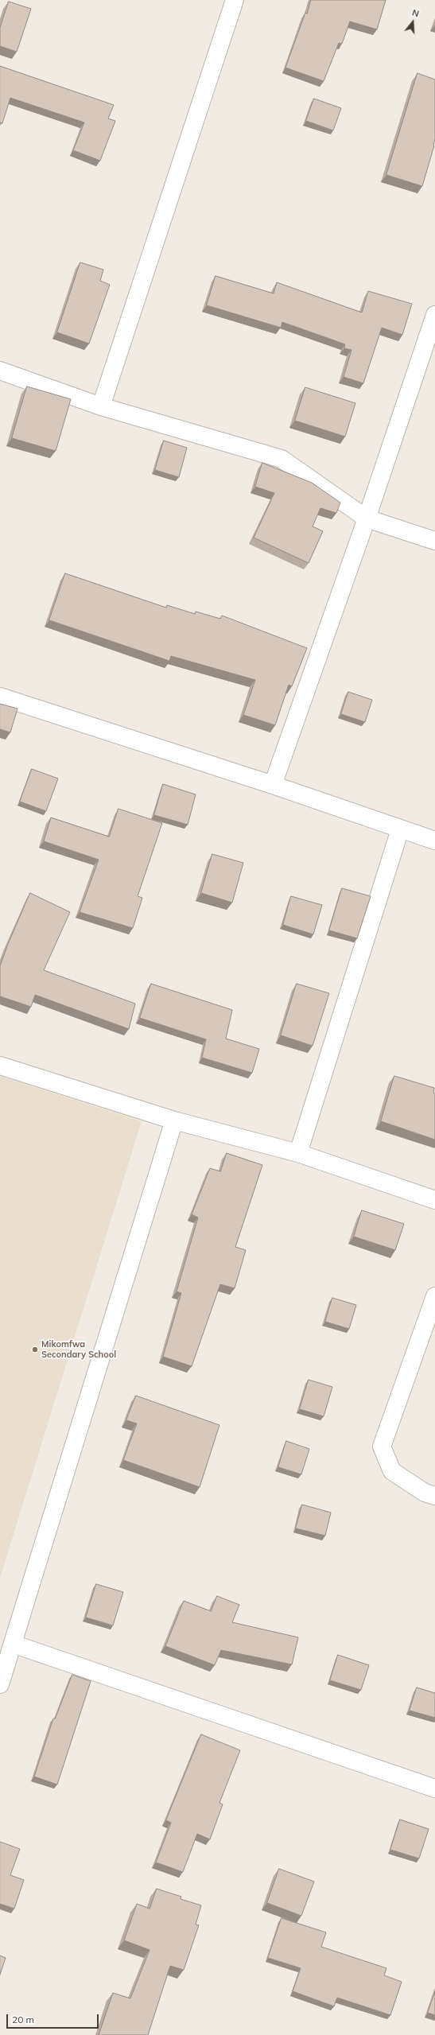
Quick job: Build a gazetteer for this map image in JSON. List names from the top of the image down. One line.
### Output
{"places":["Mikomfwa Secondary School"],"scale_bar":"20 m","north":"top"}
